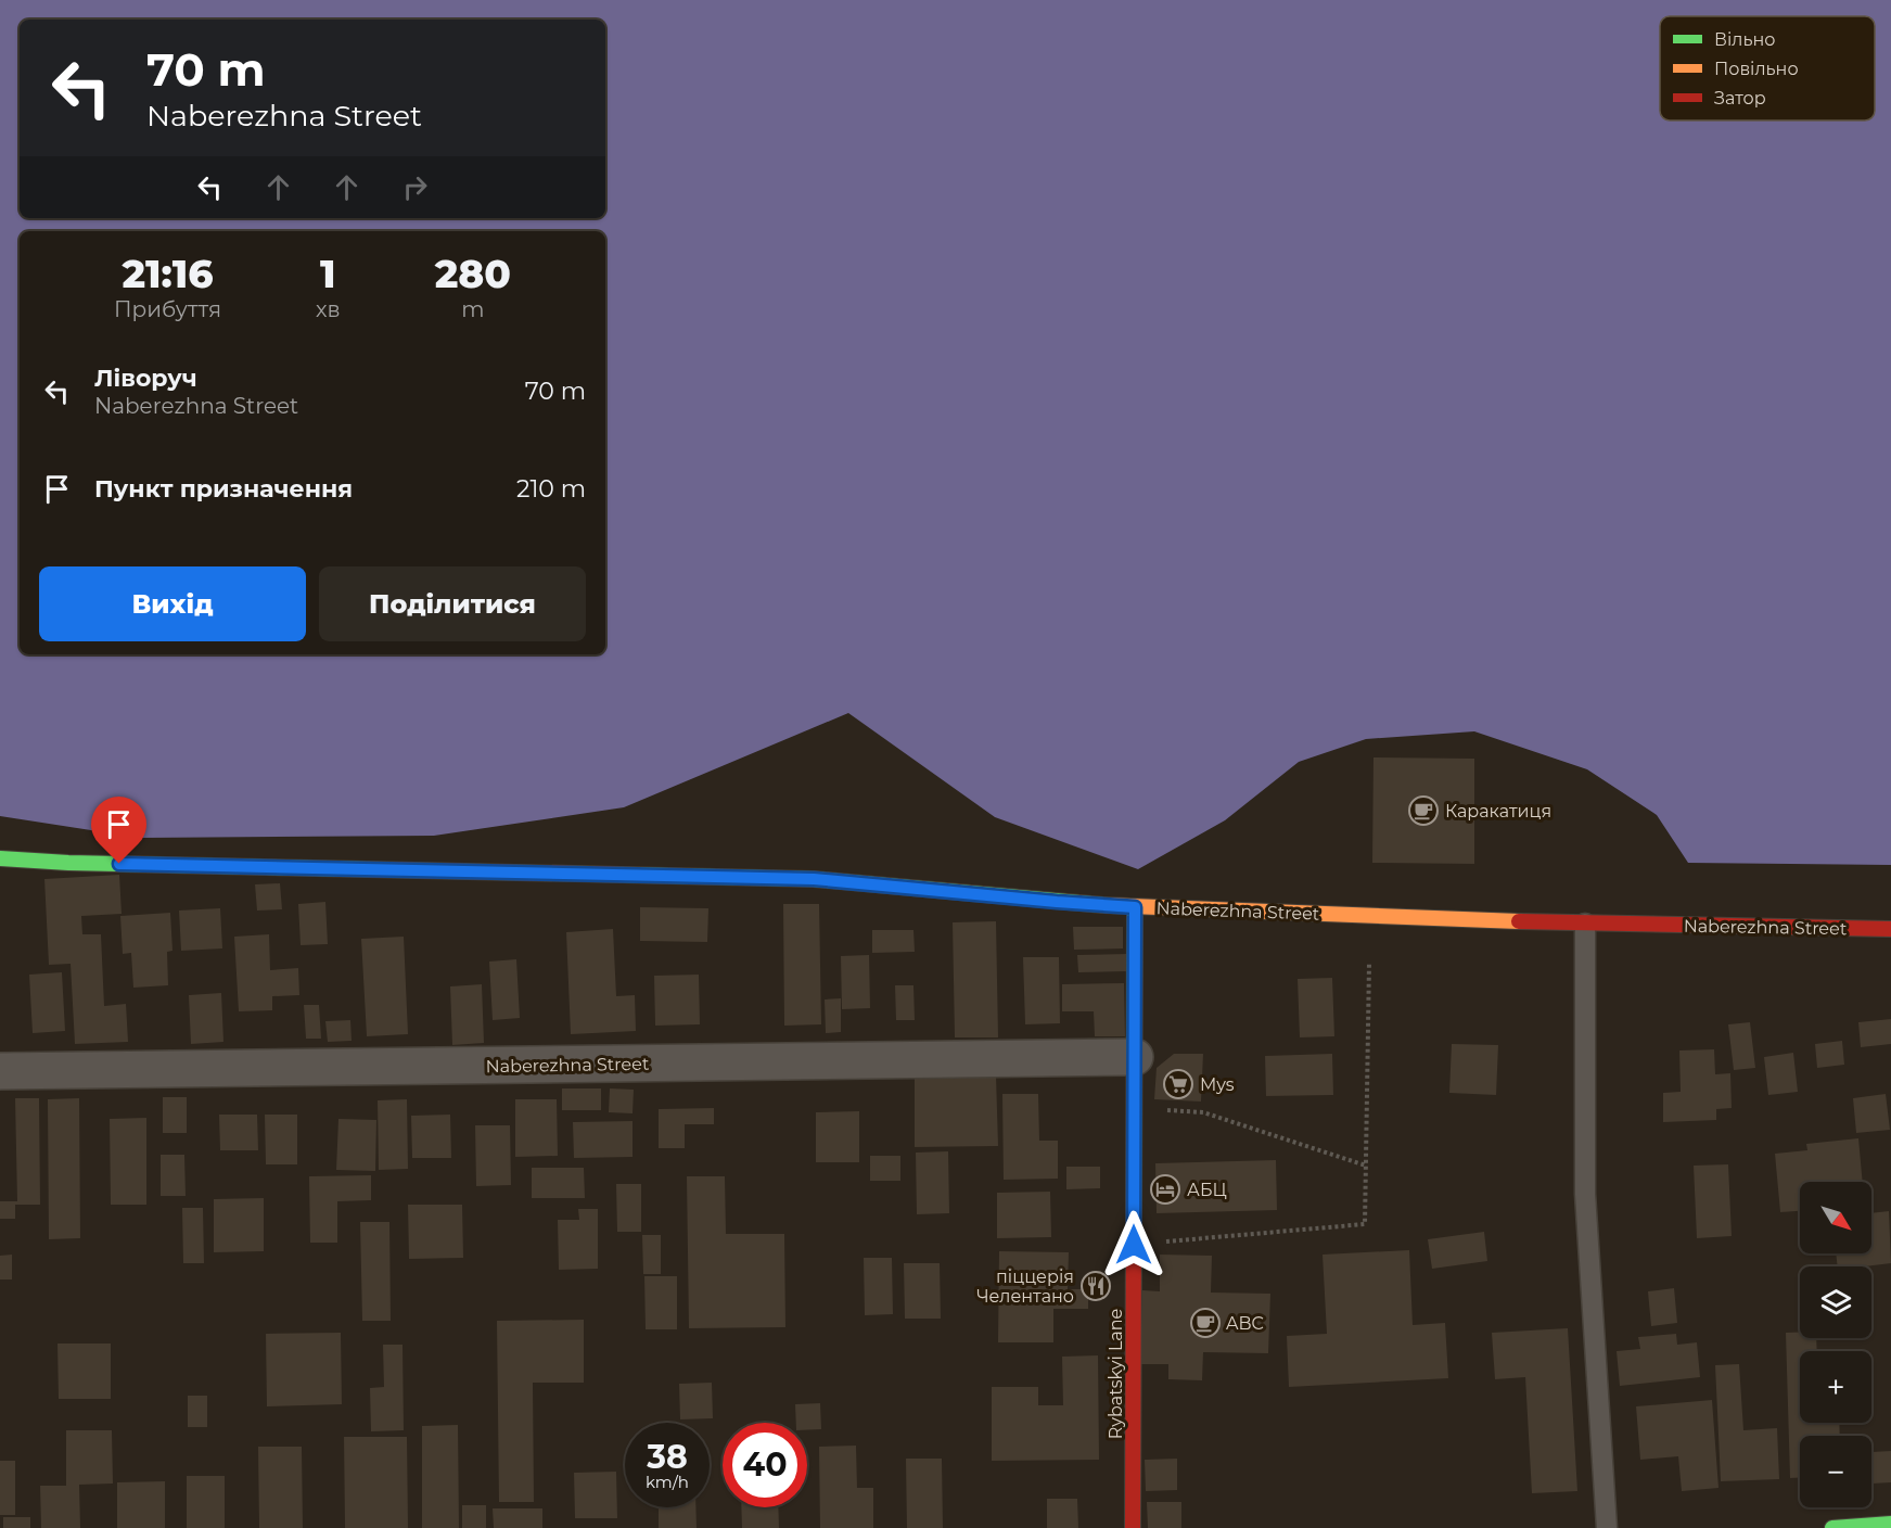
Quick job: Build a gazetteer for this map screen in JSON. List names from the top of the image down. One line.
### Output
{"streets":{"street":["Naberezhna Street","Rybatskyi Lane"]},"crossings":[["Naberezhna Street","Rybatskyi Lane"]],"places":{"cafe":["Каракатиця","ABC"],"supermarket":["Mys"],"hotel":["АБЦ"],"restaurant":["піццерія Челентано"]},"legend":["Вільно","Повільно","Затор"],"north":"bottom right","page":{"turn":["70 m","Naberezhna Street"],"eta":["21:16","Прибуття","1","хв","280","m"],"list":[{"name":"Ліворуч","note":"Naberezhna Street","value":"70 m"},{"name":"Пункт призначення","value":"210 m"}],"buttons":["Вихід","Поділитися"],"map_buttons":["+","−"],"speed":"38 km/h","limit":"40"}}
